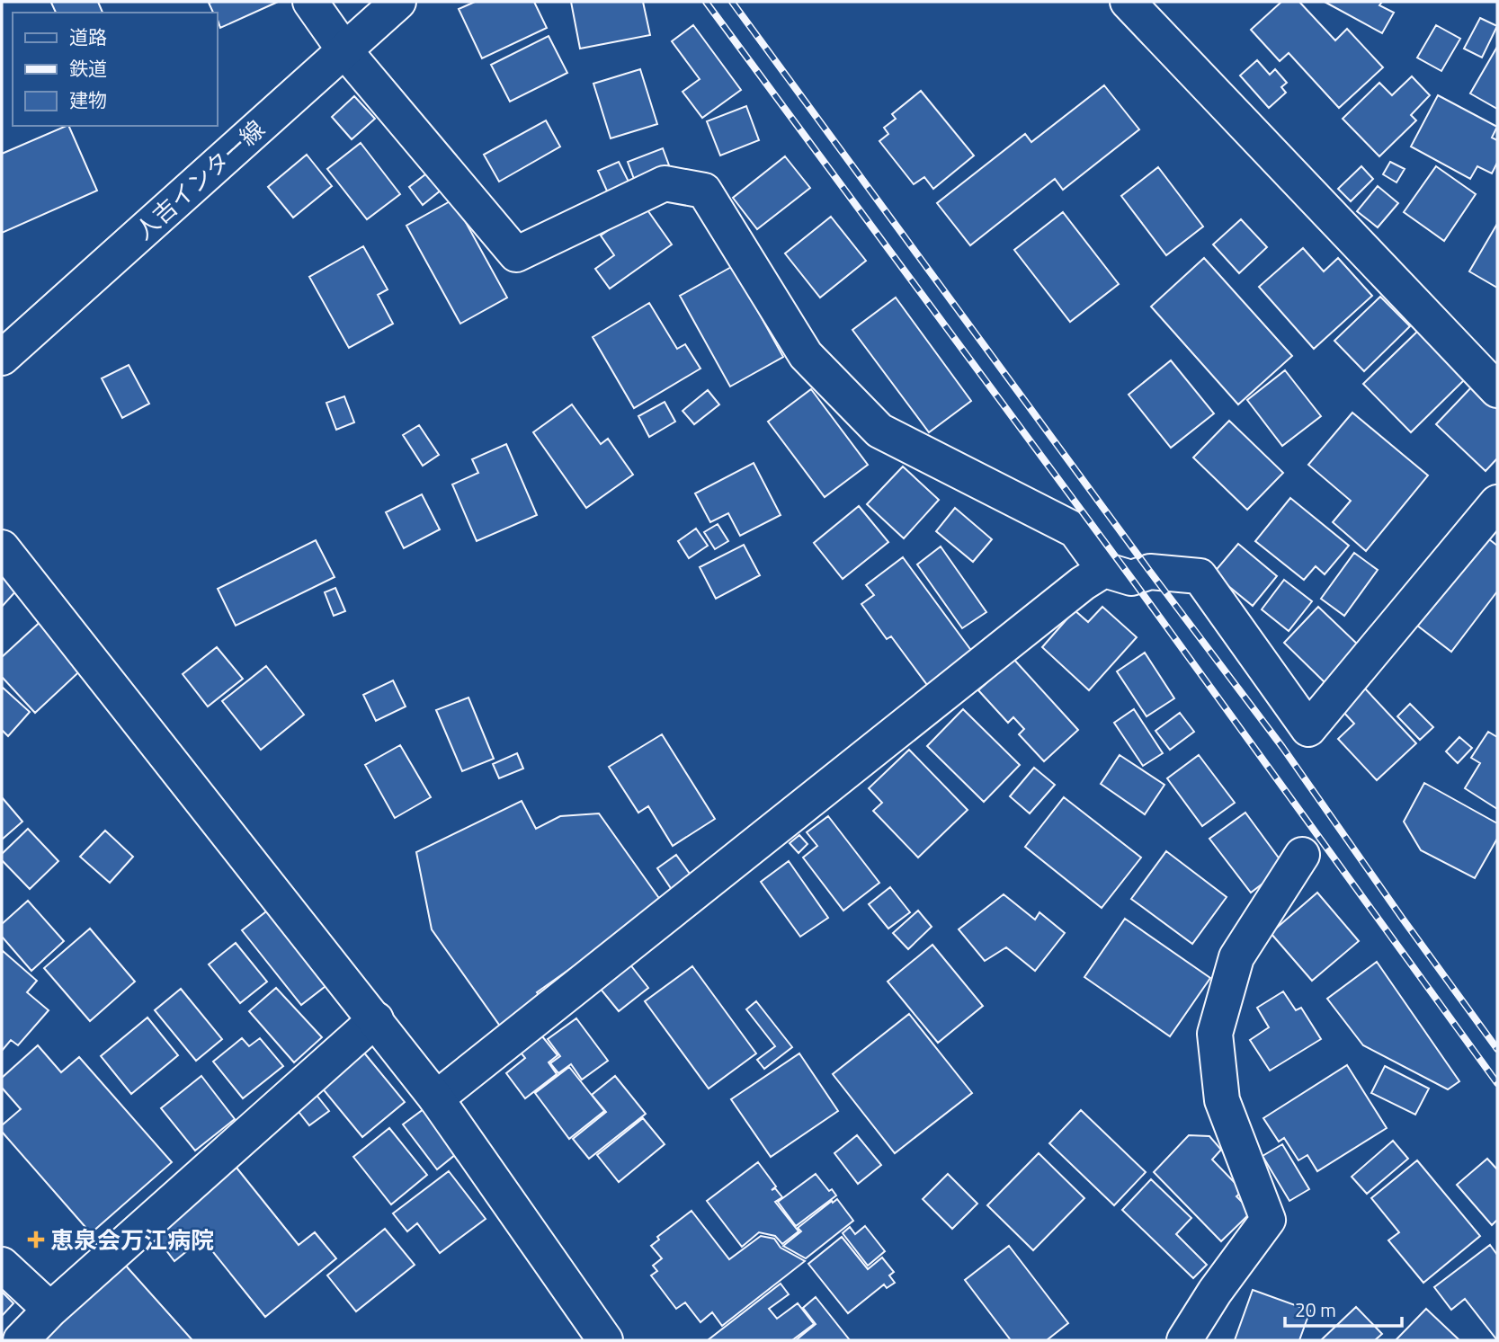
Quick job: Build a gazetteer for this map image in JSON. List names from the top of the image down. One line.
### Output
{"streets":{"street":["人吉インター線"]},"places":{"health":["恵泉会万江病院"]},"legend":["道路","鉄道","建物"],"scale_bar":"20 m"}
